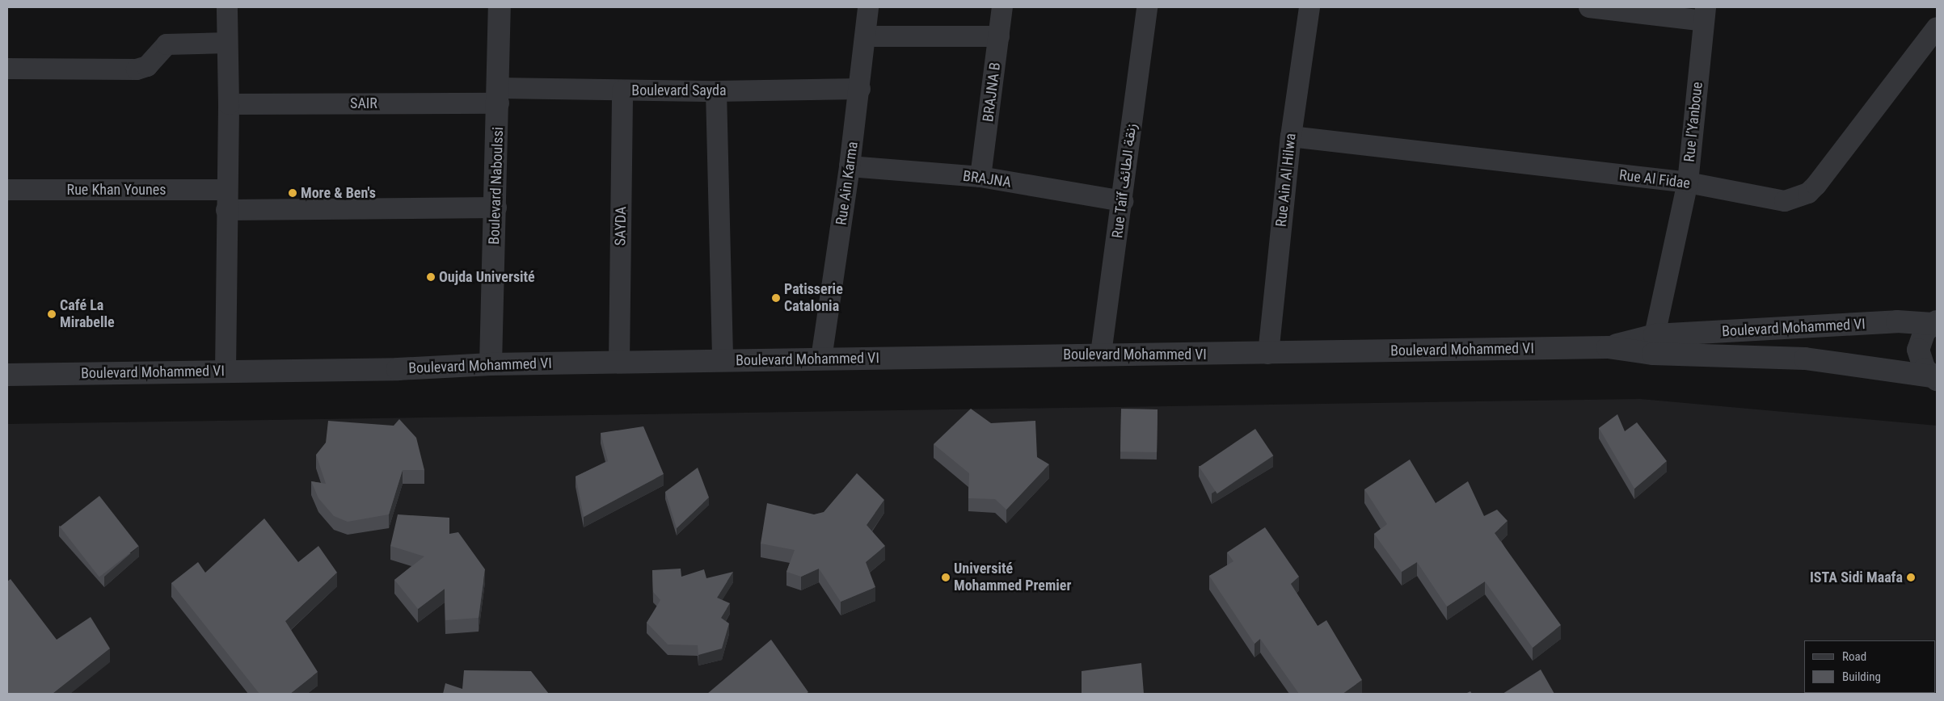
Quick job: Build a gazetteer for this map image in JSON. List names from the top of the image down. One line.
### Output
{"streets":{"street":["Boulevard Sayda","BRAJNA B","SAIR","Rue l’Yanboue","BRAJNA","Rue Al Fidae","Rue Ain Al Hilwa","Rue Taïf زنقة الطائف","Rue Ain Karma","Boulevard Naboulssi","Rue Khan Younes","SAYDA","Boulevard Mohammed VI"]},"crossings":[["Boulevard Sayda","SAIR"],["Boulevard Sayda","Rue Ain Karma"],["Boulevard Sayda","Boulevard Naboulssi"],["Boulevard Sayda","SAYDA"],["BRAJNA B","BRAJNA"],["SAIR","Boulevard Naboulssi"],["Rue l’Yanboue","Rue Al Fidae"],["Rue l’Yanboue","Boulevard Mohammed VI"],["BRAJNA","Rue Taïf زنقة الطائف"],["BRAJNA","Rue Ain Karma"],["Rue Al Fidae","Rue Ain Al Hilwa"],["Rue Ain Al Hilwa","Boulevard Mohammed VI"],["Rue Taïf زنقة الطائف","Boulevard Mohammed VI"],["Rue Ain Karma","Boulevard Mohammed VI"],["Boulevard Naboulssi","Rue Khan Younes"],["Boulevard Naboulssi","Boulevard Mohammed VI"],["SAYDA","Boulevard Mohammed VI"]],"places":["More & Ben's","Oujda Université","Patisserie Catalonia","Café La Mirabelle","Université Mohammed Premier","ISTA Sidi Maafa"],"legend":["Road","Building"]}
